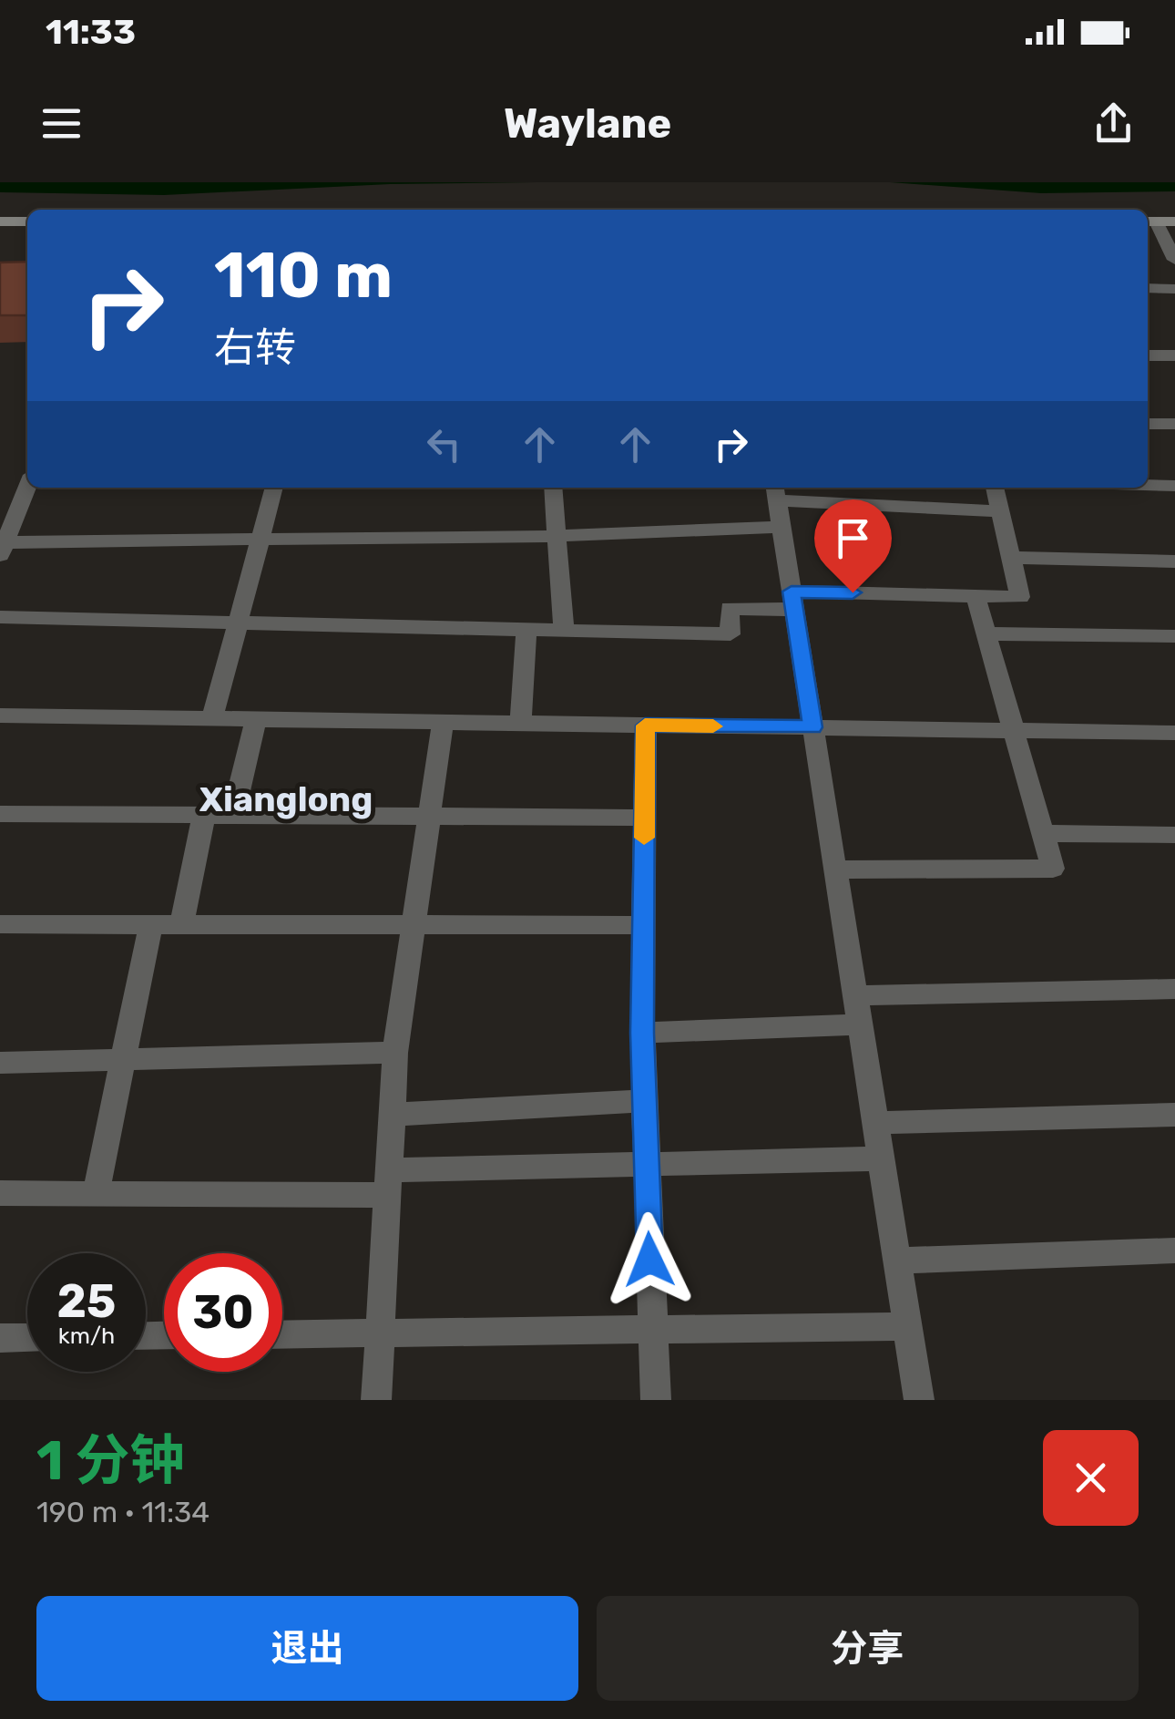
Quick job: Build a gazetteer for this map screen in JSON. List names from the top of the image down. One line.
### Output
{"districts":["Xianglong"],"page":{"status":"11:33","header":"Waylane","turn":["110 m","右转"],"speed":"25 km/h","limit":"30","heading":["1 分钟","190 m · 11:34"],"buttons":["退出","分享"]}}
